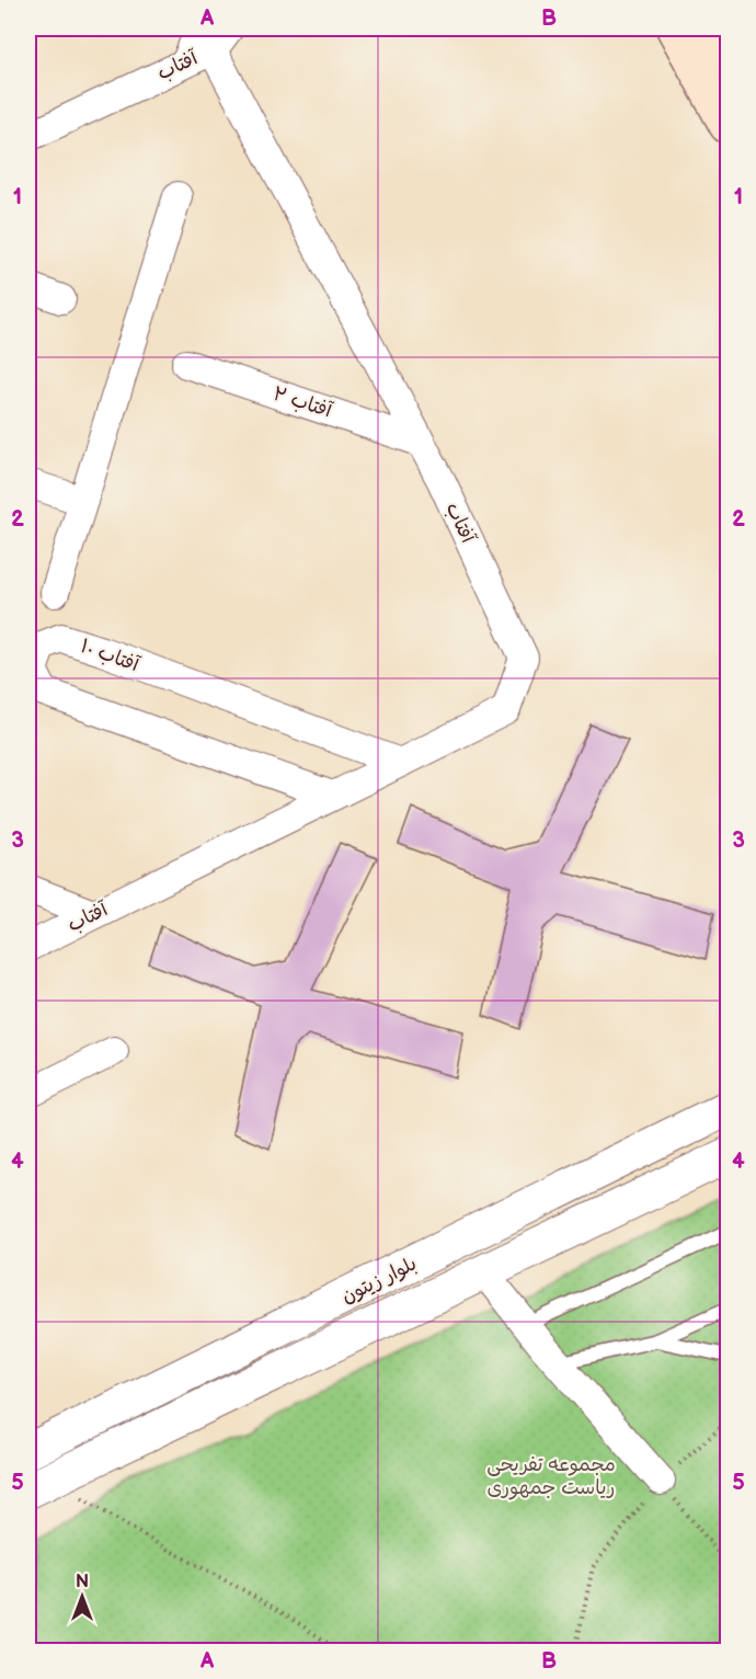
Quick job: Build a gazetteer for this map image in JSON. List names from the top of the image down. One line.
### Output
{"streets":{"street":["آفتاب","آفتاب ۲","آفتاب ۱۰","بلوار زیتون"]},"crossings":[["آفتاب","آفتاب ۲"],["آفتاب","آفتاب ۱۰"]],"parks":["مجموعه تفریحی ریاست جمهوری"],"north":"top","grid":{"columns":["A","B"],"rows":["1","2","3","4","5"]}}
